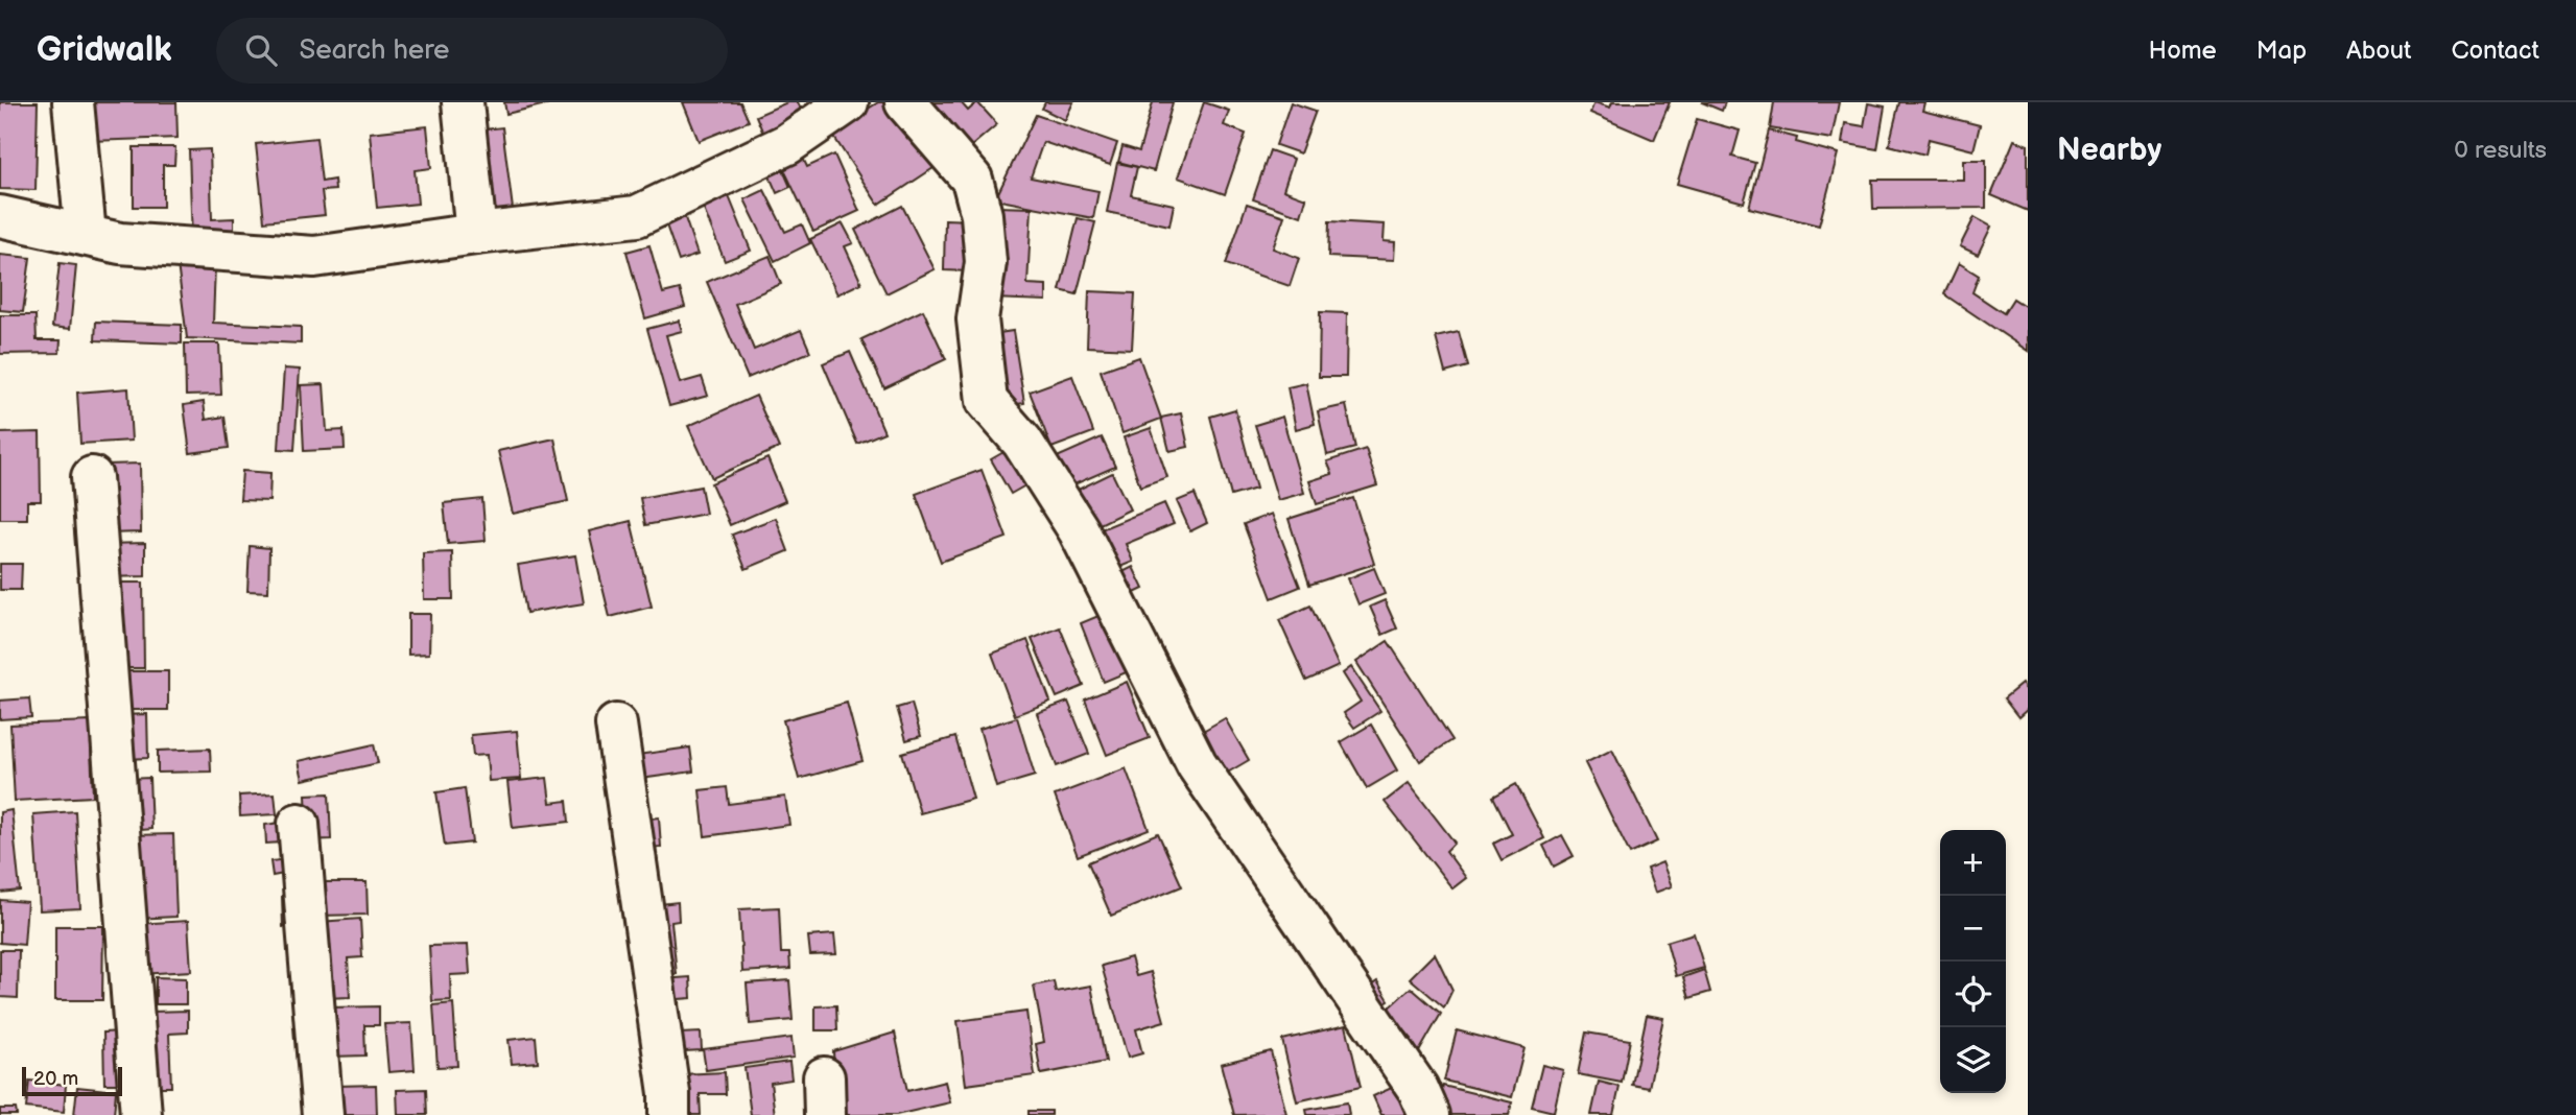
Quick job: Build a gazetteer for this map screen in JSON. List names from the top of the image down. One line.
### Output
{"scale_bar":"20 m","page":{"header":"Gridwalk","search":"Search here","nav":["Home","Map","About","Contact"],"heading":["Nearby","0 results"],"map_buttons":["+","−"],"scale":"20 m"}}
